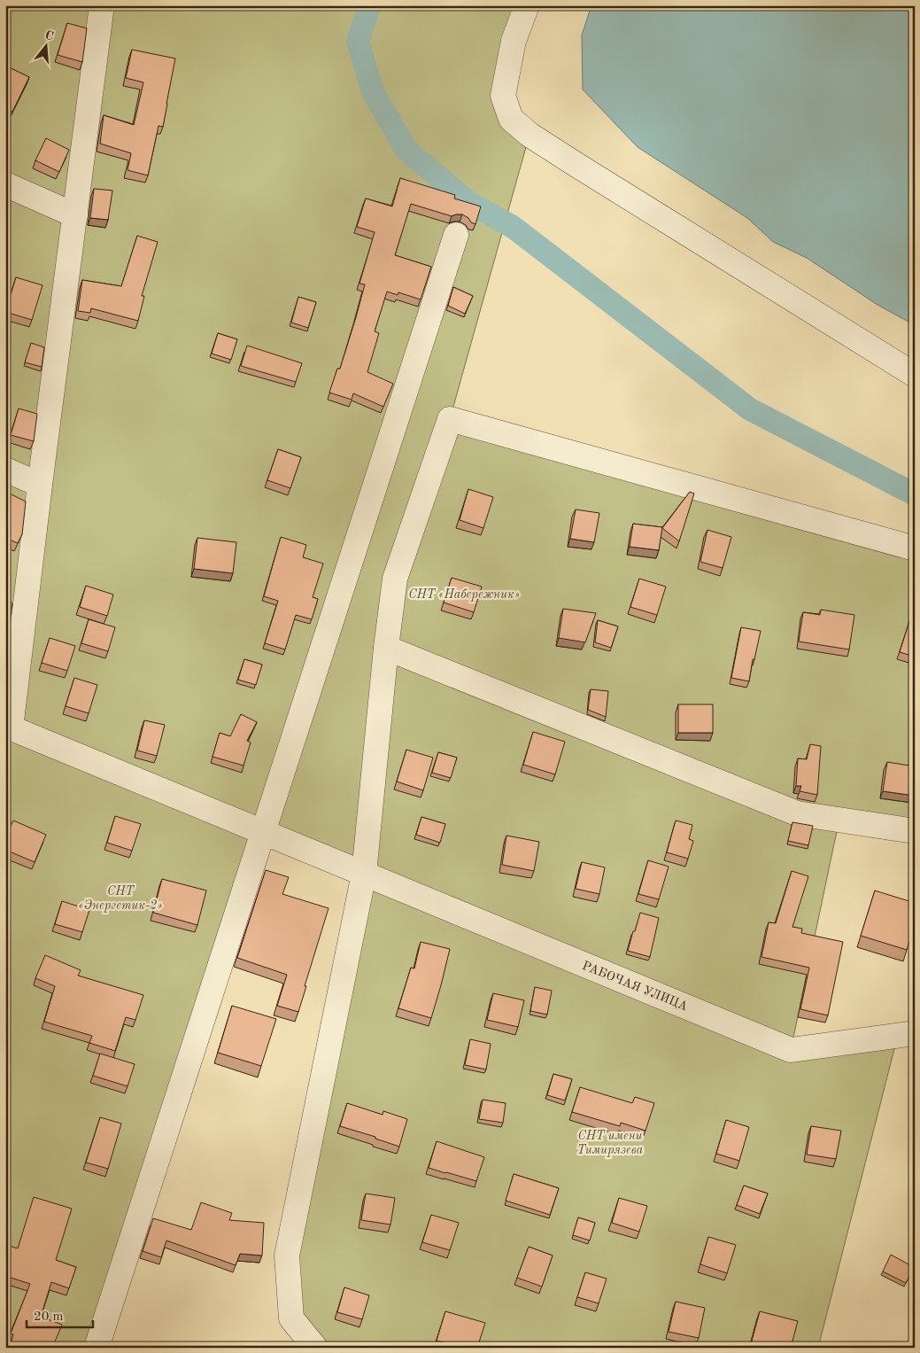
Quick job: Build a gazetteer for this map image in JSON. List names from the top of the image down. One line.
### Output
{"streets":{"street":["РАБОЧАЯ УЛИЦА"]},"parks":["СНТ «Набережник»","СНТ «Энергетик-2»","СНТ имени Тимирязева"],"scale_bar":"20 m","north":"top"}
